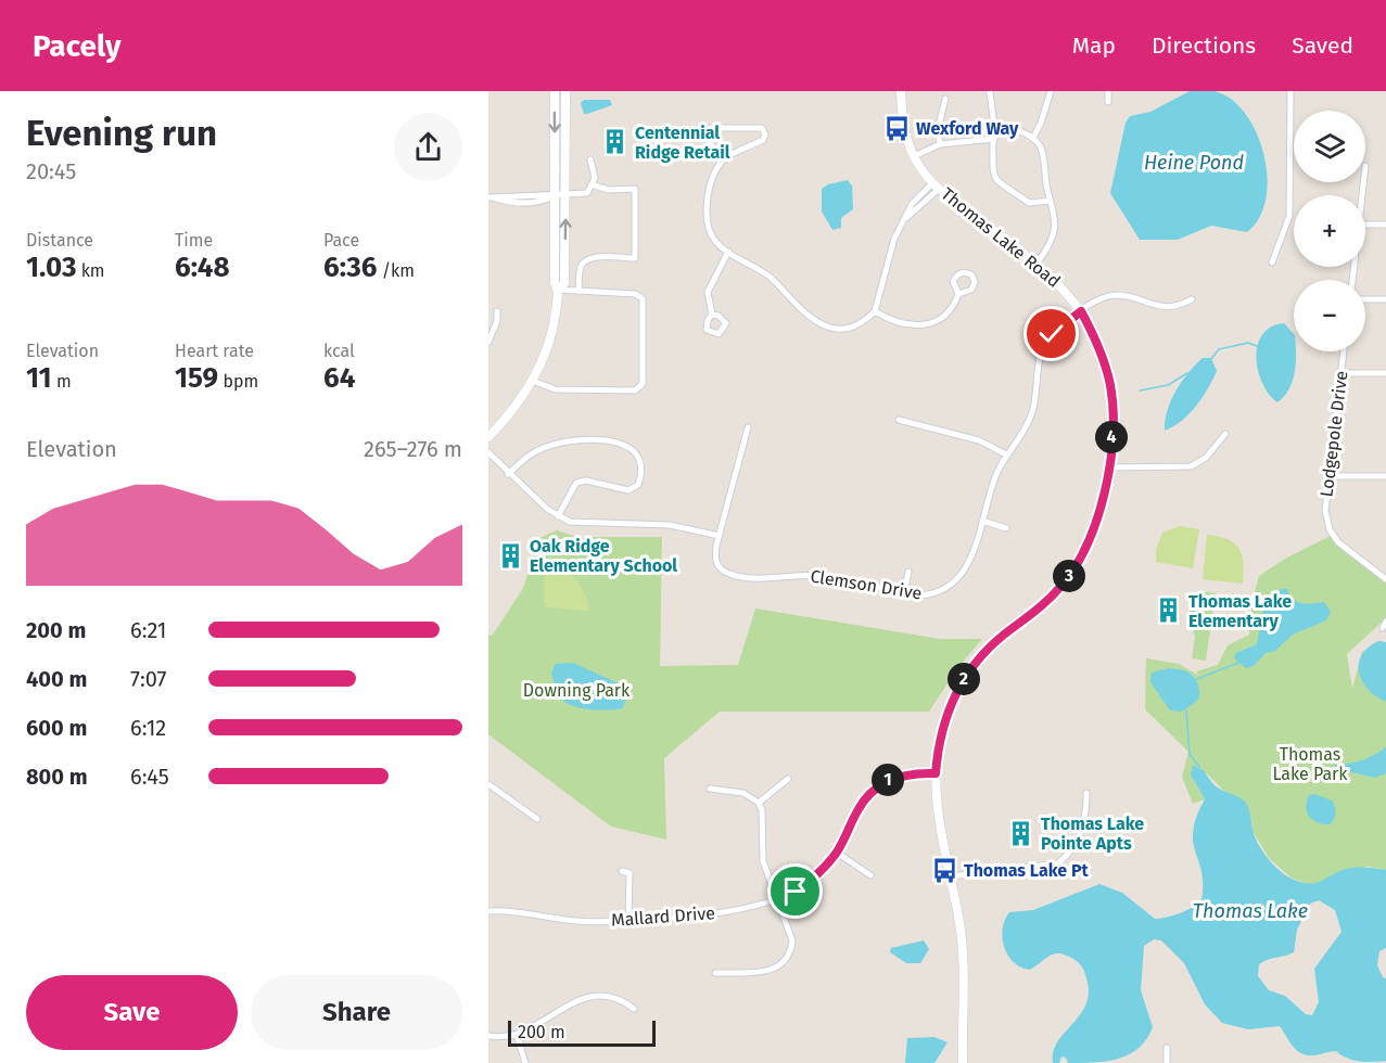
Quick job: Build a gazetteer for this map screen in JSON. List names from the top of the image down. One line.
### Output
{"streets":{"street":["Thomas Lake Road","Lodgepole Drive","Clemson Drive","Mallard Drive"]},"crossings":[["Thomas Lake Road","Clemson Drive"],["Thomas Lake Road","Mallard Drive"]],"water":["Heine Pond","Thomas Lake"],"parks":["Downing Park","Thomas Lake Park"],"places":{"bus stop":["Wexford Way","Thomas Lake Pt"],"building":["Centennial Ridge Retail","Oak Ridge Elementary School","Thomas Lake Elementary","Thomas Lake Pointe Apts"]},"scale_bar":"200 m","page":{"header":"Pacely","nav":["Map","Directions","Saved"],"heading":["Evening run","20:45"],"map_buttons":["+","−"],"stats":[["Distance","1.03 km"],["Time","6:48"],["Pace","6:36 /km"],["Elevation","11 m"],["Heart rate","159 bpm"],["kcal","64"]],"pins":["4","3","2","1"],"chart":["Elevation","265–276 m"],"list":[{"name":"200 m","note":"6:21"},{"name":"400 m","note":"7:07"},{"name":"600 m","note":"6:12"},{"name":"800 m","note":"6:45"}],"buttons":["Save","Share"],"scale":"200 m"}}
